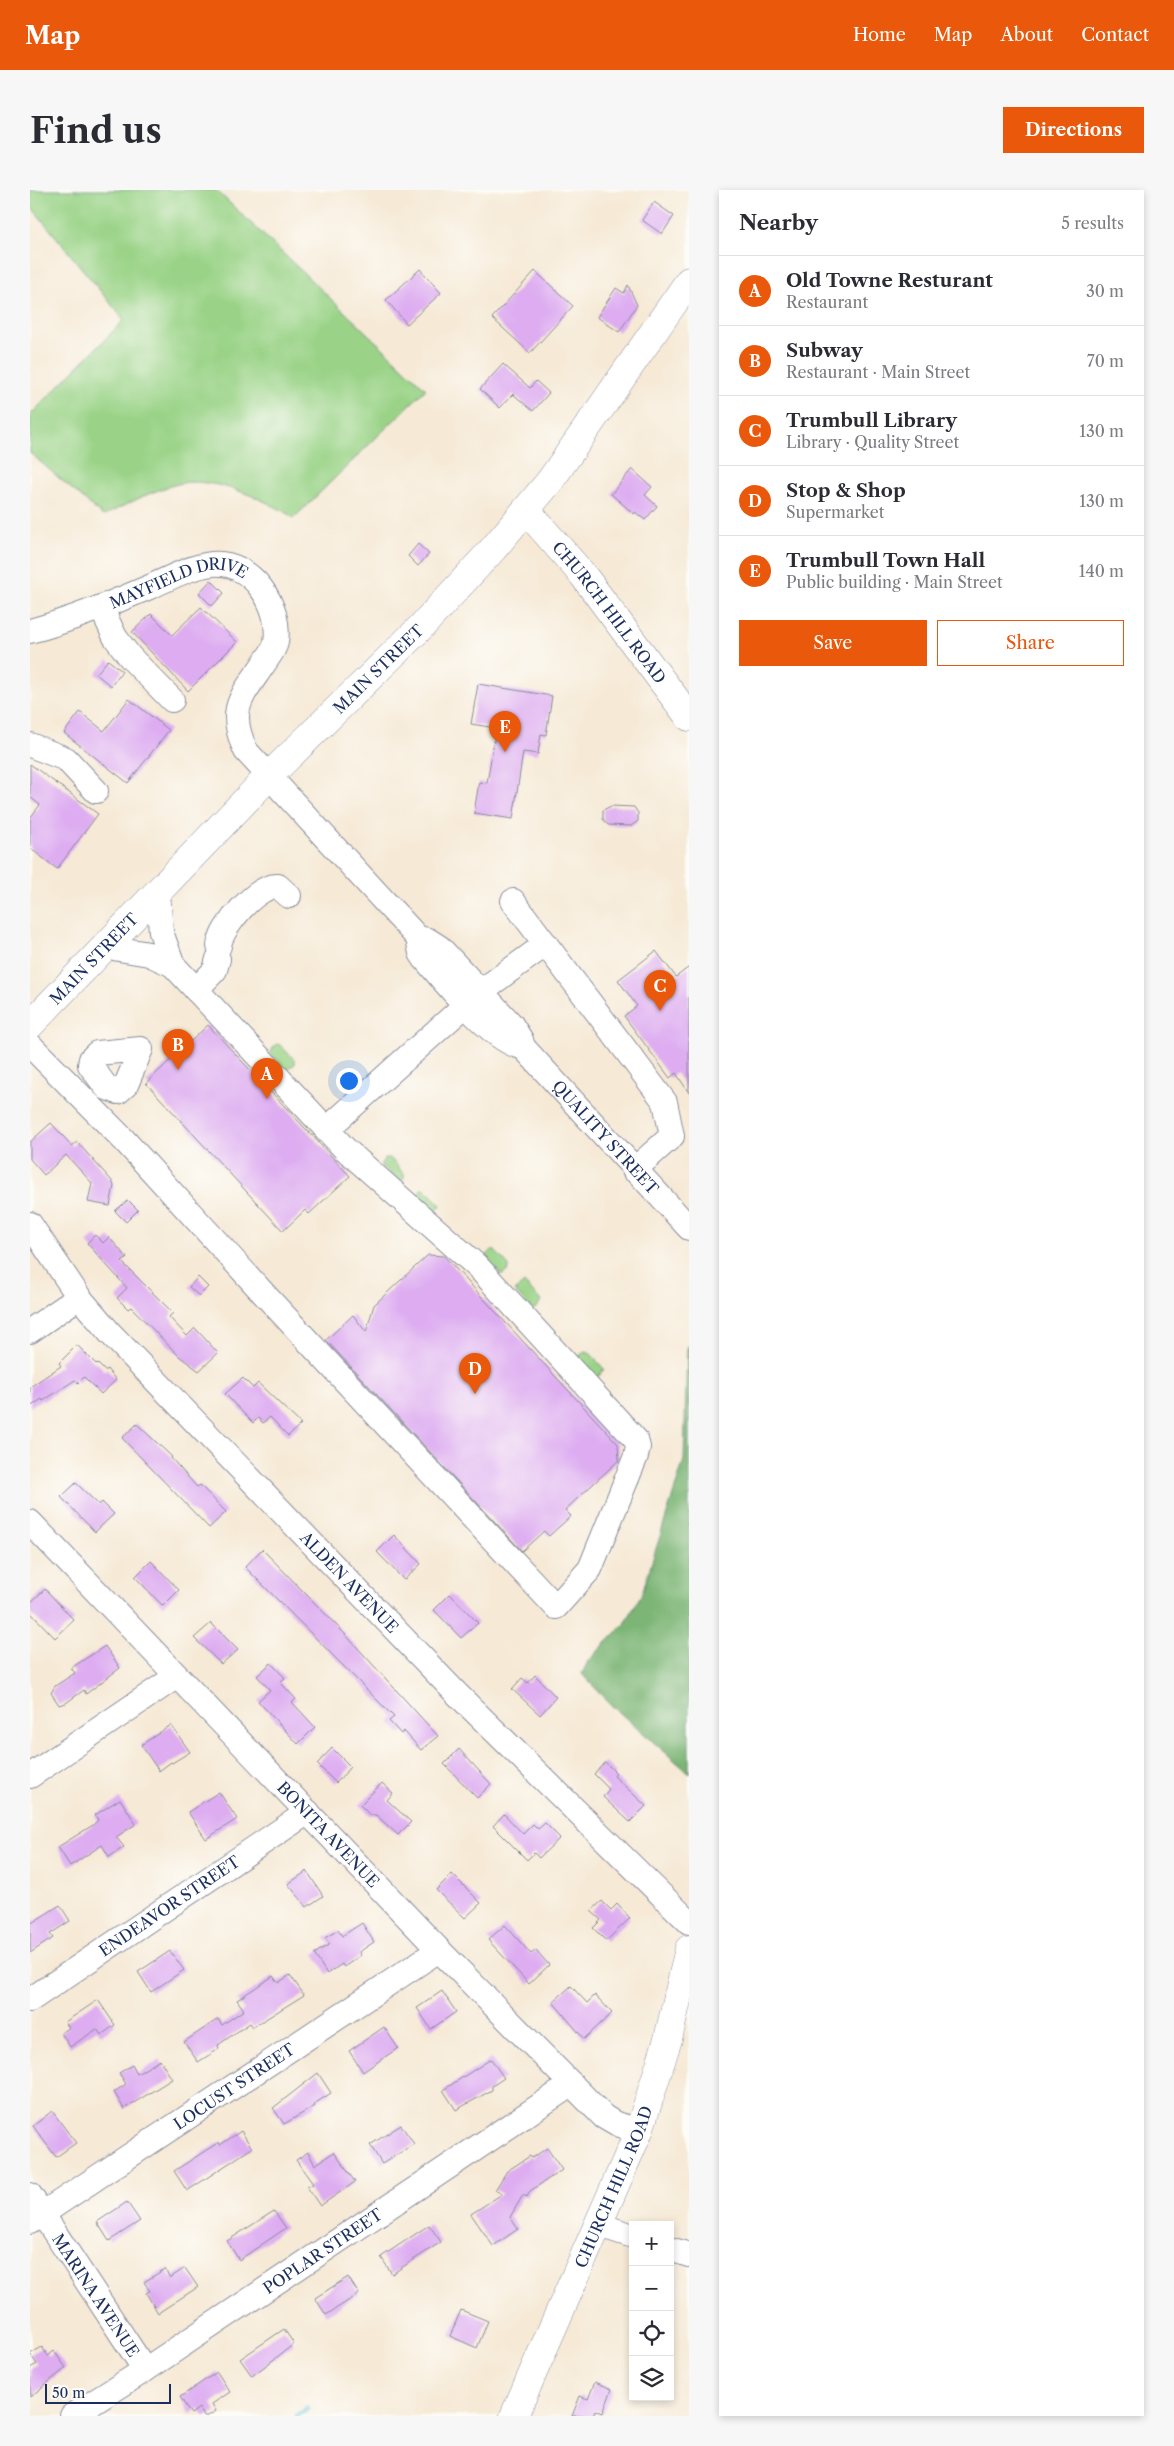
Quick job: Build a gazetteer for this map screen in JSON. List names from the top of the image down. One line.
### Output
{"streets":{"main road":["CHURCH HILL ROAD","MAIN STREET"],"street":["MAYFIELD DRIVE","QUALITY STREET","ALDEN AVENUE","BONITA AVENUE","ENDEAVOR STREET","LOCUST STREET","POPLAR STREET","MARINA AVENUE"]},"crossings":[["MAYFIELD DRIVE","MAIN STREET"],["MAYFIELD DRIVE","QUALITY STREET"],["CHURCH HILL ROAD","MAIN STREET"],["CHURCH HILL ROAD","BONITA AVENUE"],["MAIN STREET","QUALITY STREET"],["BONITA AVENUE","ENDEAVOR STREET"],["BONITA AVENUE","LOCUST STREET"],["BONITA AVENUE","POPLAR STREET"],["LOCUST STREET","MARINA AVENUE"],["POPLAR STREET","MARINA AVENUE"]],"scale_bar":"50 m","page":{"header":"Map","nav":["Home","Map","About","Contact"],"buttons":["Directions",["Save","Share"]],"title":"Find us","heading":["Nearby","5 results"],"list":[{"mark":"A","name":"Old Towne Resturant","note":"Restaurant","value":"30 m"},{"mark":"B","name":"Subway","note":"Restaurant · Main Street","value":"70 m"},{"mark":"C","name":"Trumbull Library","note":"Library · Quality Street","value":"130 m"},{"mark":"D","name":"Stop & Shop","note":"Supermarket","value":"130 m"},{"mark":"E","name":"Trumbull Town Hall","note":"Public building · Main Street","value":"140 m"}],"pins":["E","C","B","A","D"],"map_buttons":["+","−"],"scale":"50 m"}}
